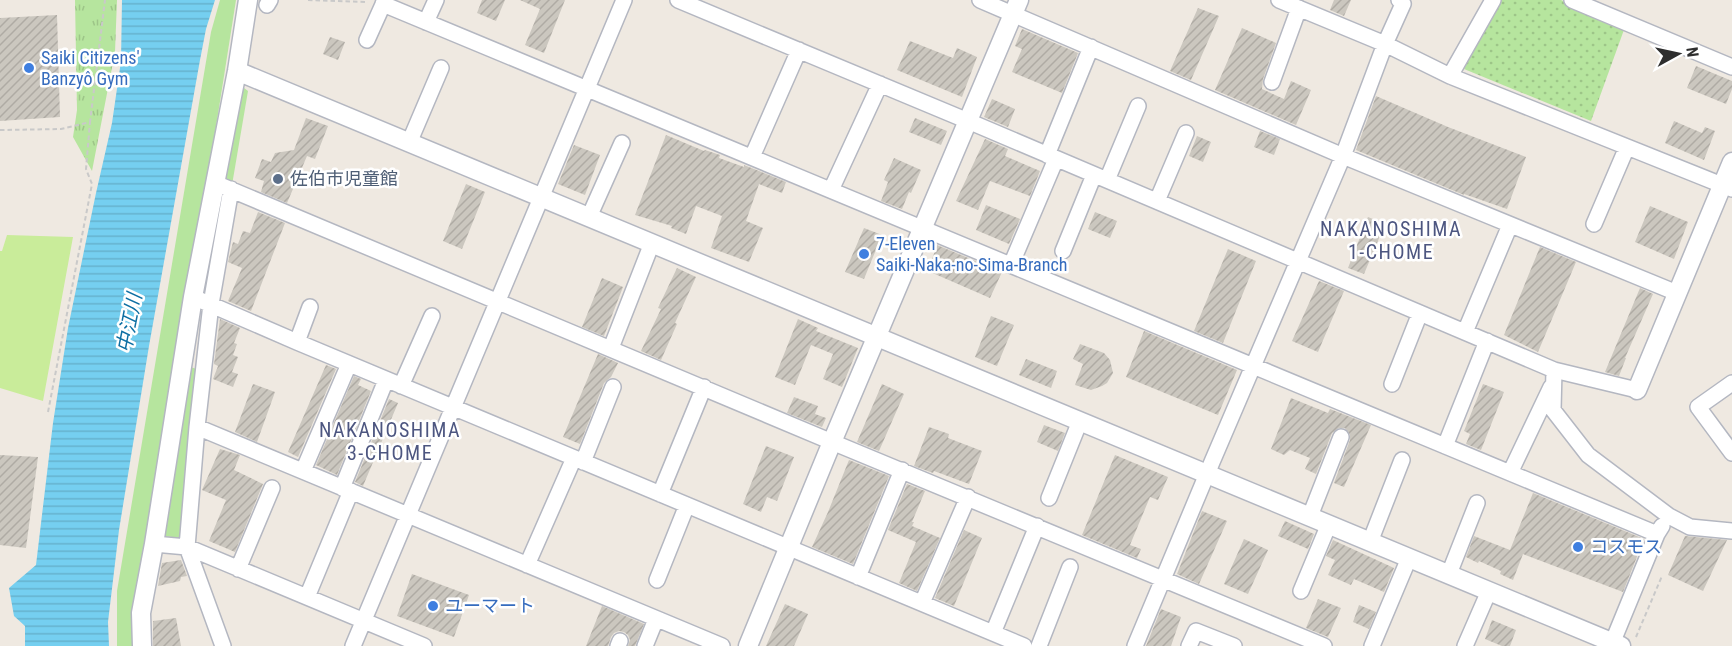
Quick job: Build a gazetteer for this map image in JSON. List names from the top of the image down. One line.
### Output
{"districts":["NAKANOSHIMA 1-CHOME","NAKANOSHIMA 3-CHOME"],"water":["中江川"],"places":["Saiki Citizens' Banzyô Gym","佐伯市児童館","7-Eleven Saiki-Naka-no-Sima-Branch","コスモス","ユーマート"],"north":"right"}
